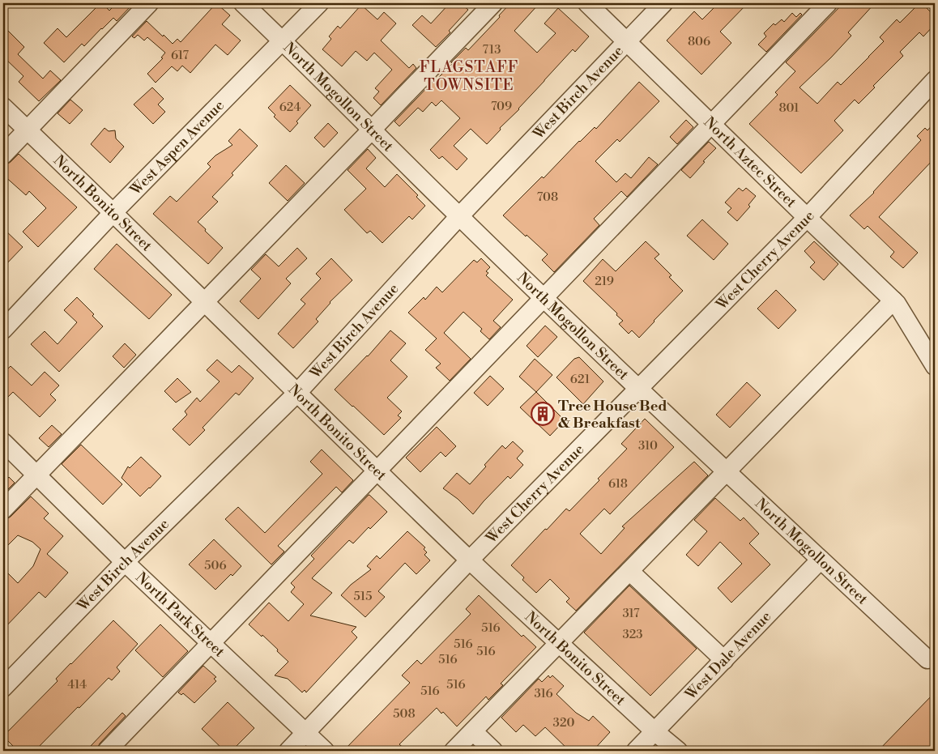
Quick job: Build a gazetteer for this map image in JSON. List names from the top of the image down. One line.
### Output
{"streets":{"street":["West Birch Avenue","North Mogollon Street","West Aspen Avenue","North Aztec Street","North Bonito Street","West Cherry Avenue","North Park Street","West Dale Avenue"]},"crossings":[["West Birch Avenue","North Mogollon Street"],["West Birch Avenue","North Aztec Street"],["West Birch Avenue","North Bonito Street"],["West Birch Avenue","North Park Street"],["North Mogollon Street","West Aspen Avenue"],["North Mogollon Street","West Cherry Avenue"],["North Mogollon Street","West Dale Avenue"],["West Aspen Avenue","North Bonito Street"],["North Aztec Street","West Cherry Avenue"],["North Bonito Street","West Cherry Avenue"],["North Bonito Street","West Dale Avenue"],["West Cherry Avenue","North Park Street"]],"districts":["FLAGSTAFF TOWNSITE"],"places":{"building":["Tree House Bed & Breakfast"]},"house_numbers":["806","713","617","709","624","801","708","219","621","310","618","506","515","317","516","323","516","516","516","414","516","516","316","508","320"]}
